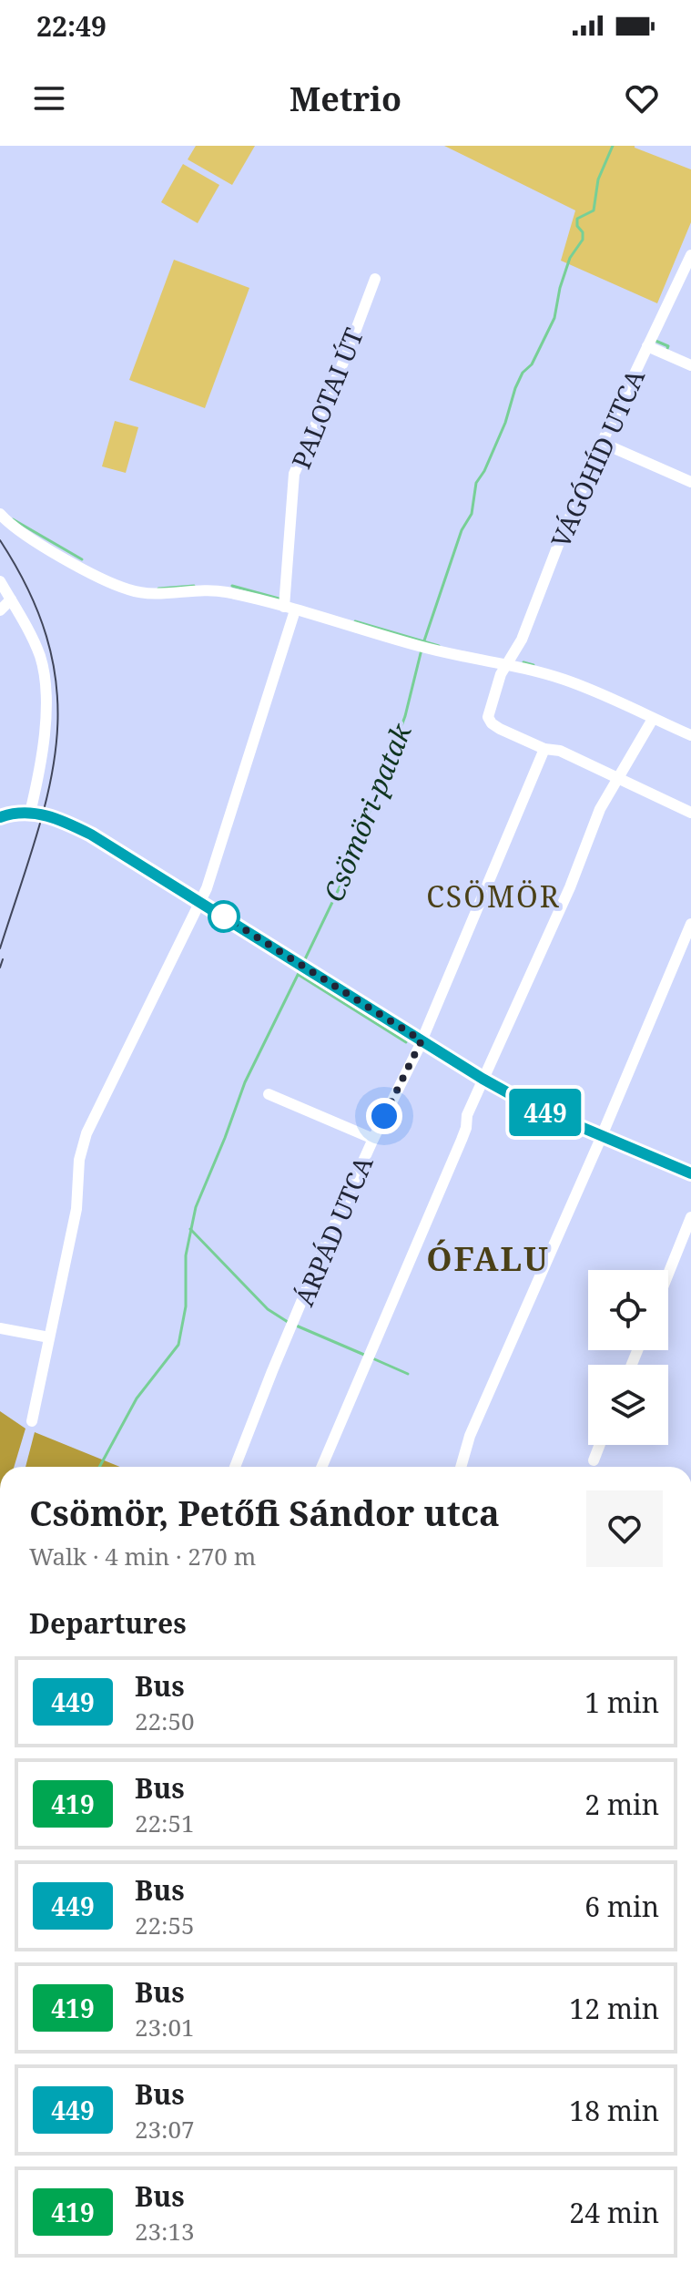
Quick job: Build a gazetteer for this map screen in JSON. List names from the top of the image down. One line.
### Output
{"streets":{"street":["PALOTAI ÚT","VÁGÓHÍD UTCA","ÁRPÁD UTCA"]},"crossings":[["VÁGÓHÍD UTCA","ÁRPÁD UTCA"]],"districts":["CSÖMÖR","ÓFALU"],"water":["Csömöri-patak"],"lines":["bus line 449"],"page":{"status":"22:49","header":"Metrio","on_map":"449","heading":[["Csömör, Petőfi Sándor utca","Walk · 4 min · 270 m"],"Departures"],"list":[{"mark":"449","name":"Bus","note":"22:50","value":"1 min"},{"mark":"419","name":"Bus","note":"22:51","value":"2 min"},{"mark":"449","name":"Bus","note":"22:55","value":"6 min"},{"mark":"419","name":"Bus","note":"23:01","value":"12 min"},{"mark":"449","name":"Bus","note":"23:07","value":"18 min"},{"mark":"419","name":"Bus","note":"23:13","value":"24 min"}]}}
